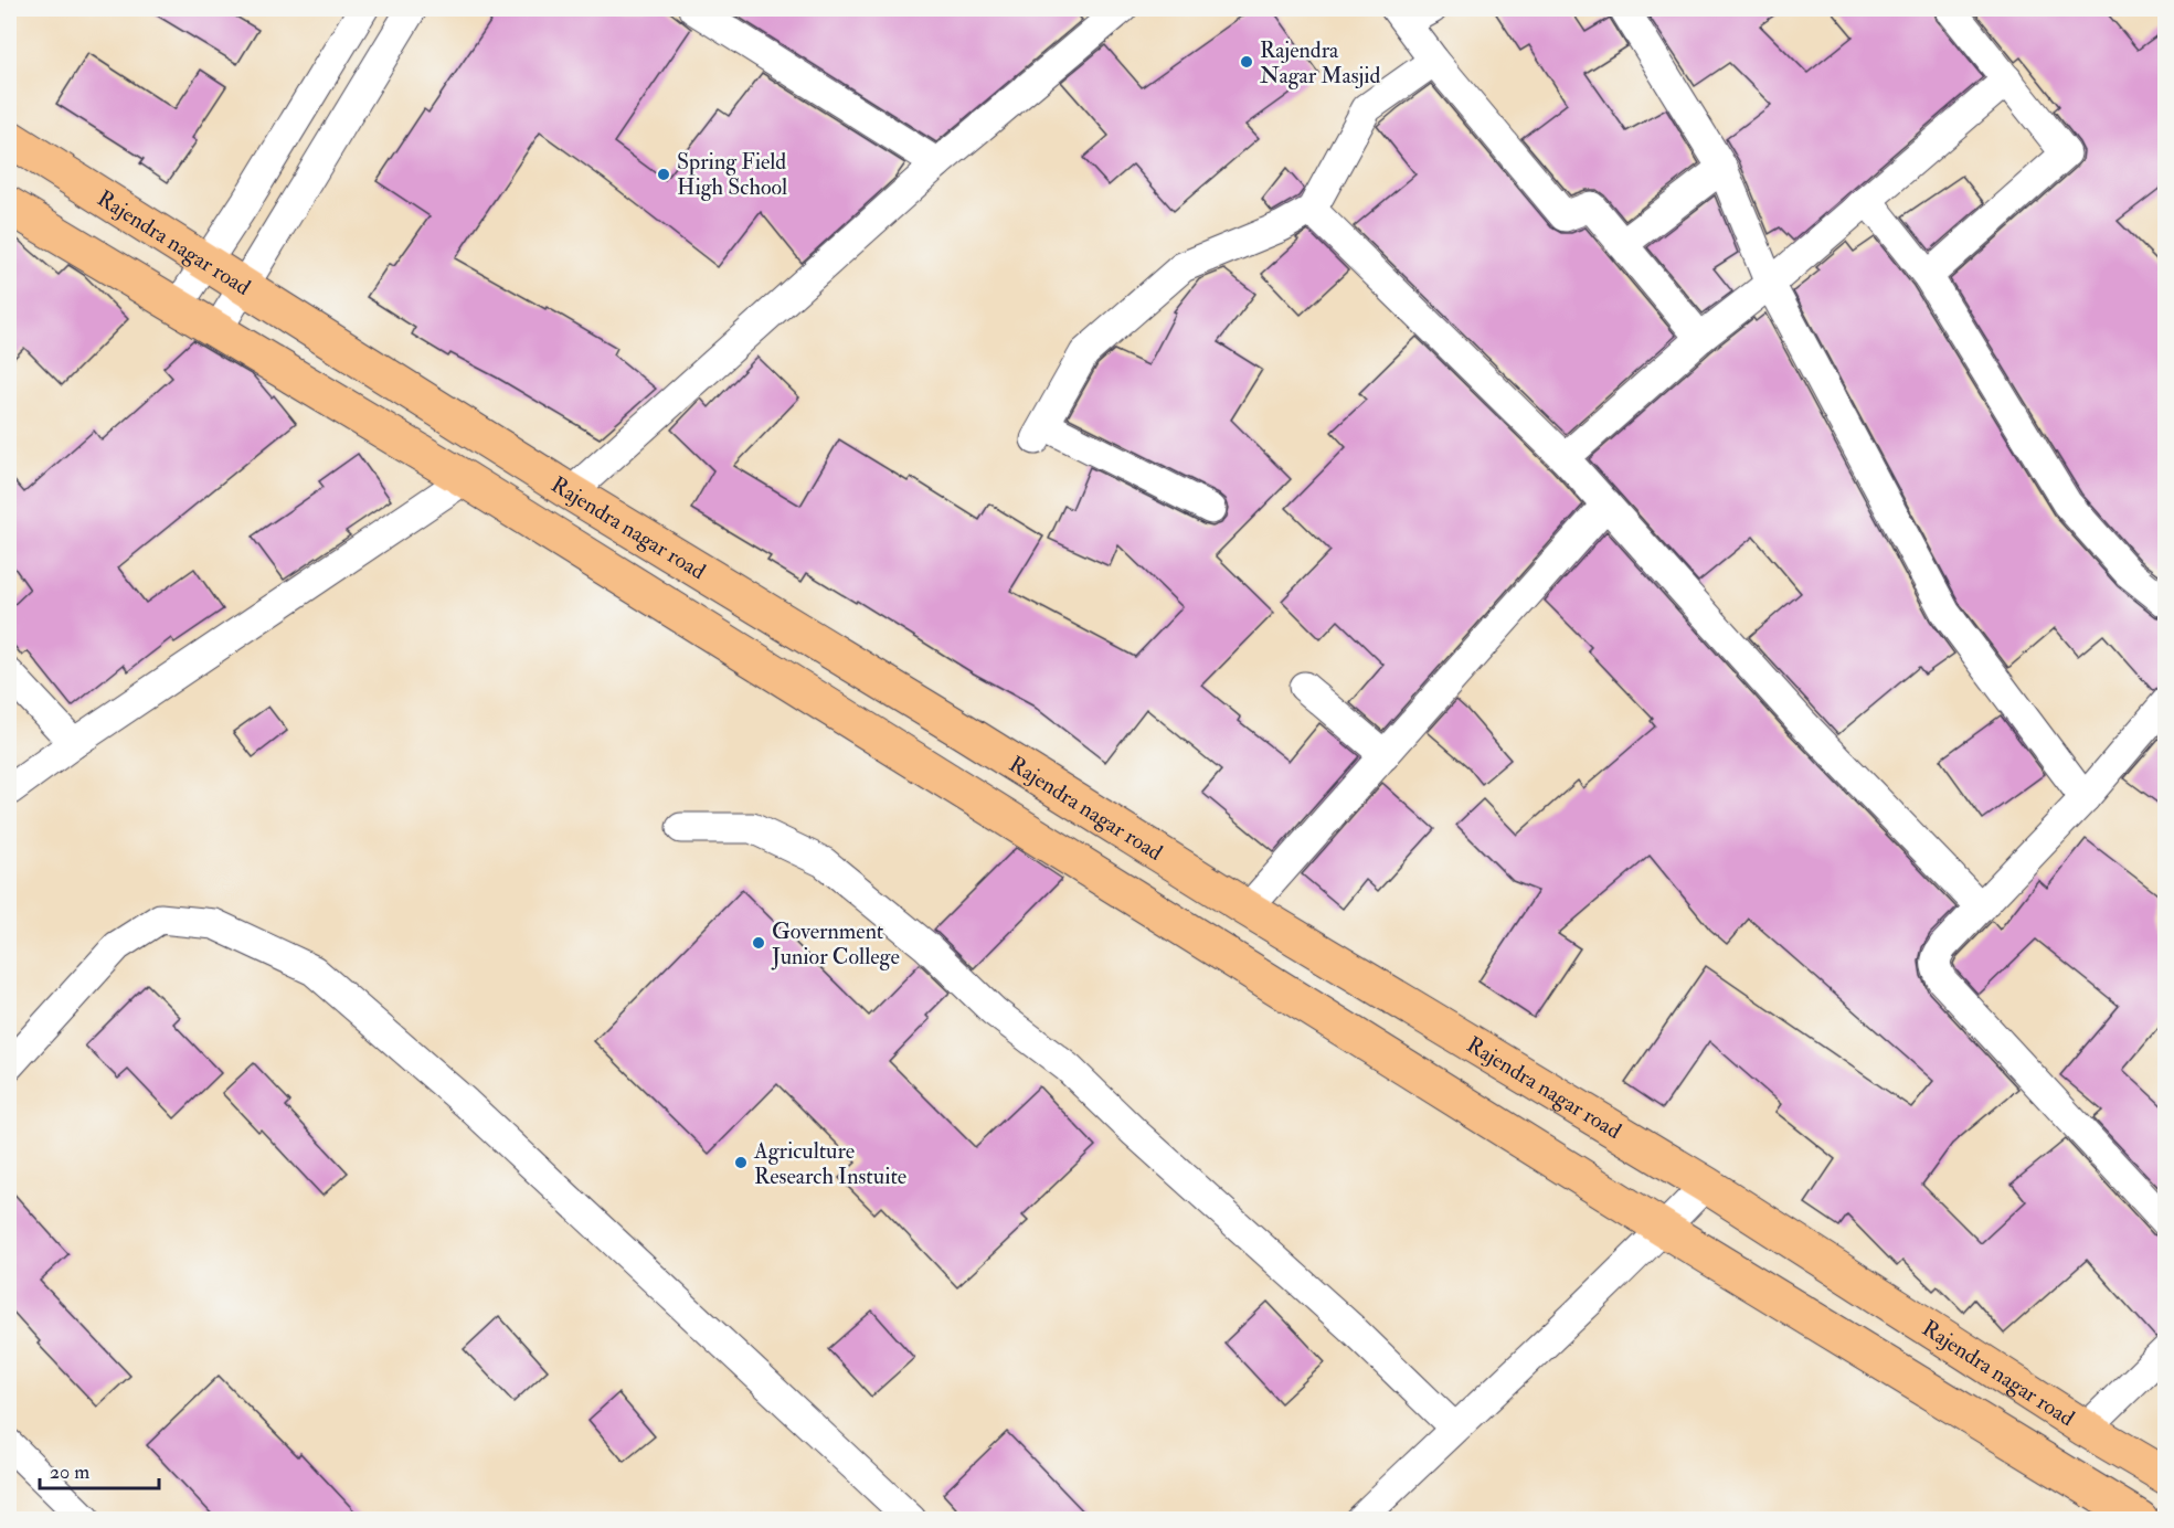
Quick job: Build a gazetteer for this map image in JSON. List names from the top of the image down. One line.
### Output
{"streets":{"main road":["Rajendra nagar road"]},"places":["Rajendra Nagar Masjid","Spring Field High School","Government Junior College","Agriculture Research Instuite"],"scale_bar":"20 m"}
